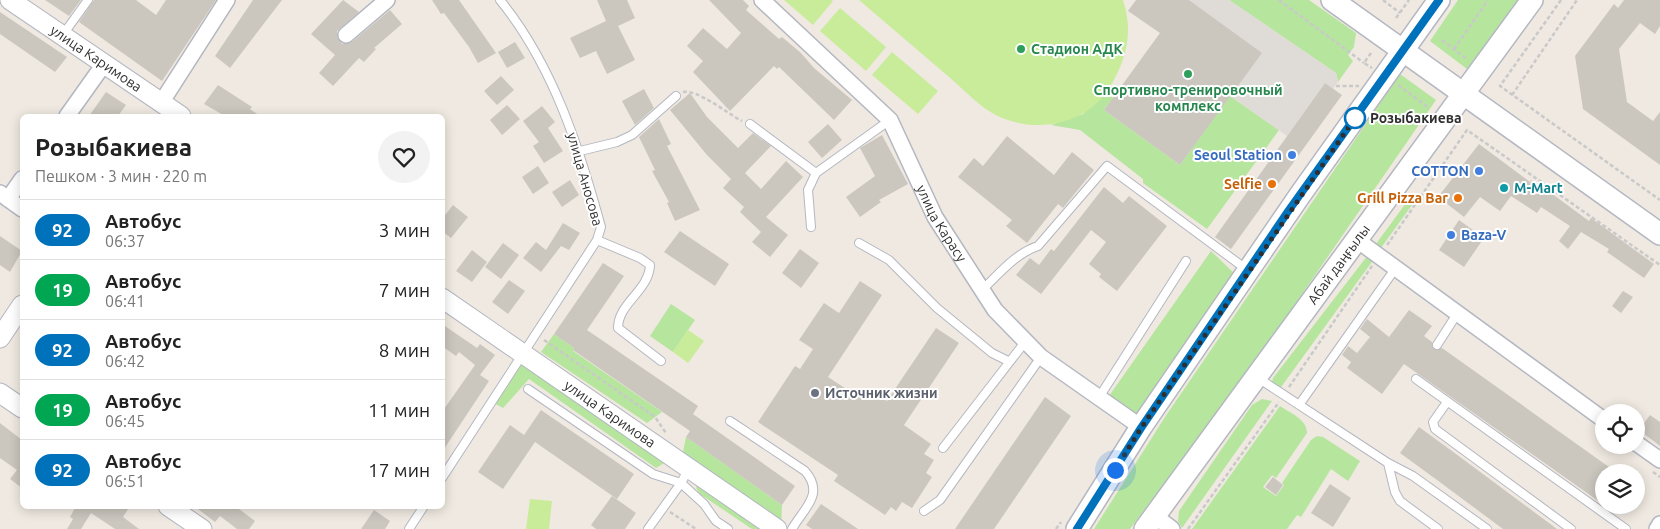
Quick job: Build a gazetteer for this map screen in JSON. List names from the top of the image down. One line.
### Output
{"streets":{"main road":["Абай даңғылы"],"street":["улица Каримова","улица Карасу"],"lane":["улица Аносова"]},"crossings":[["улица Каримова","улица Аносова"]],"places":["Стадион АДК","Спортивно-тренировочный комплекс","Розыбакиева","Seoul Station","COTTON","Selfie","M-Mart","Grill Pizza Bar","Baza-V","Источник жизни"],"lines":["bus line 92"],"page":{"heading":["Розыбакиева","Пешком · 3 мин · 220 m"],"list":[{"mark":"92","name":"Автобус","note":"06:37","value":"3 мин"},{"mark":"19","name":"Автобус","note":"06:41","value":"7 мин"},{"mark":"92","name":"Автобус","note":"06:42","value":"8 мин"},{"mark":"19","name":"Автобус","note":"06:45","value":"11 мин"},{"mark":"92","name":"Автобус","note":"06:51","value":"17 мин"}]}}
